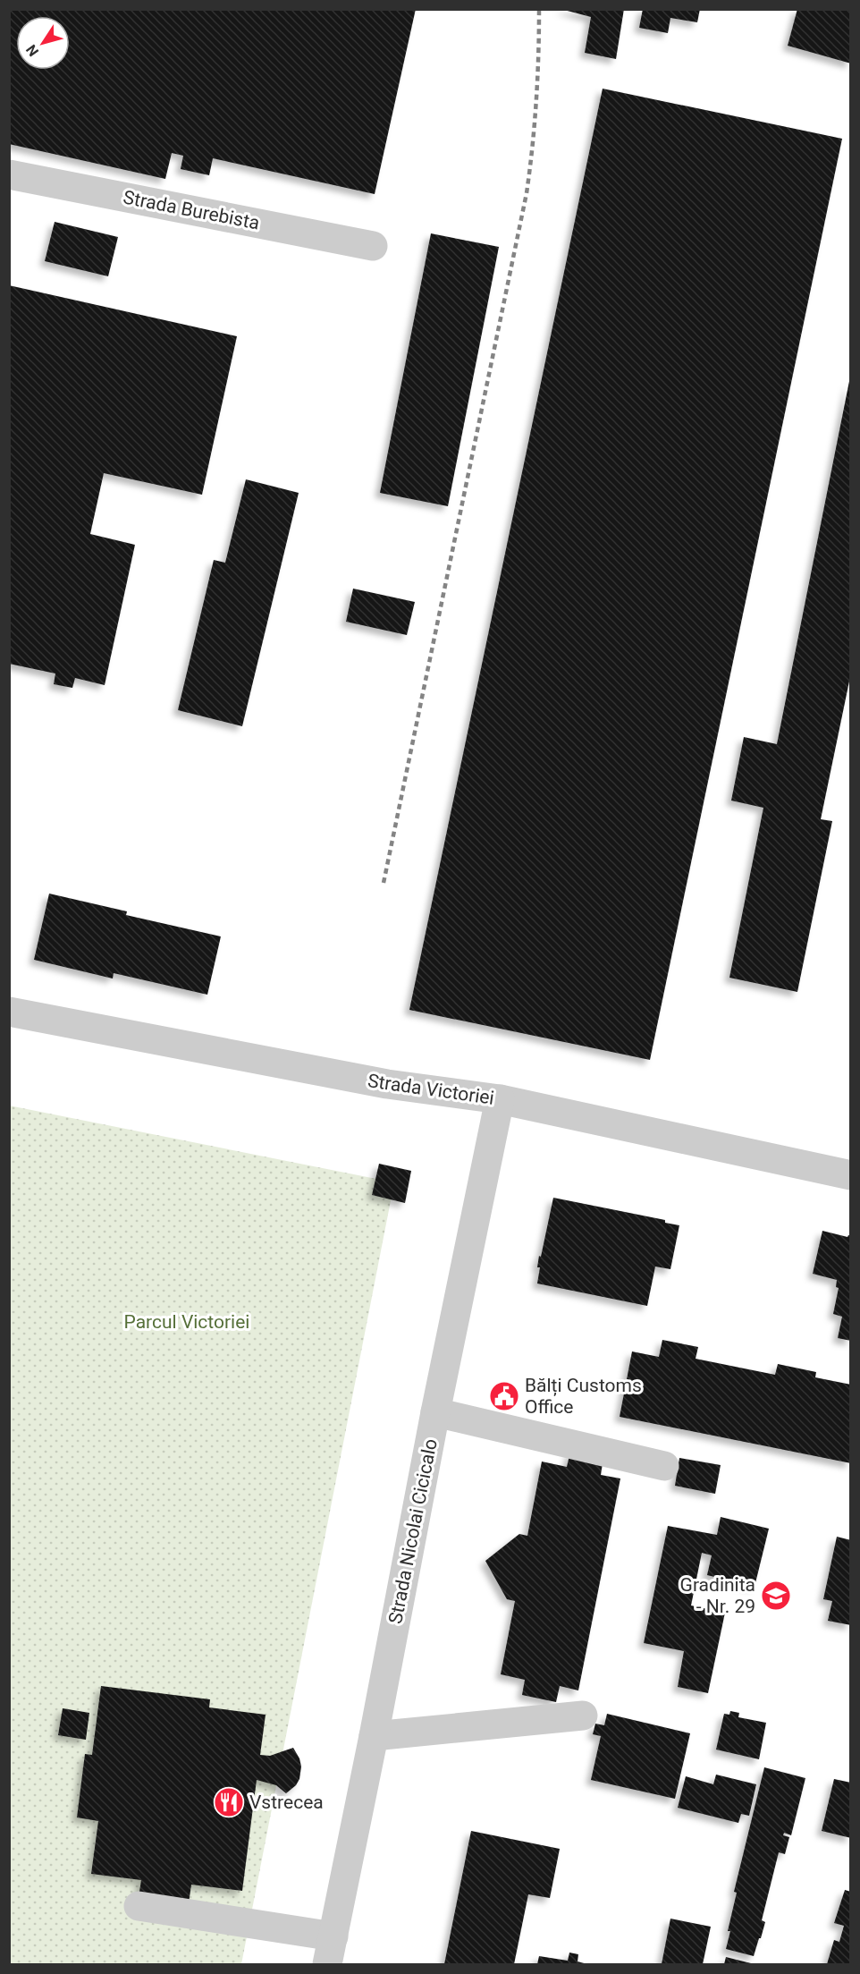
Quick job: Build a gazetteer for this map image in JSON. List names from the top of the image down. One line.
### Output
{"streets":{"street":["Strada Burebista","Strada Victoriei","Strada Nicolai Cicicalo"]},"crossings":[["Strada Victoriei","Strada Nicolai Cicicalo"]],"parks":["Parcul Victoriei"],"places":{"public building":["Bălți Customs Office"],"school or university":["Gradinita - Nr. 29"],"restaurant":["Vstrecea"]},"north":"bottom left"}
